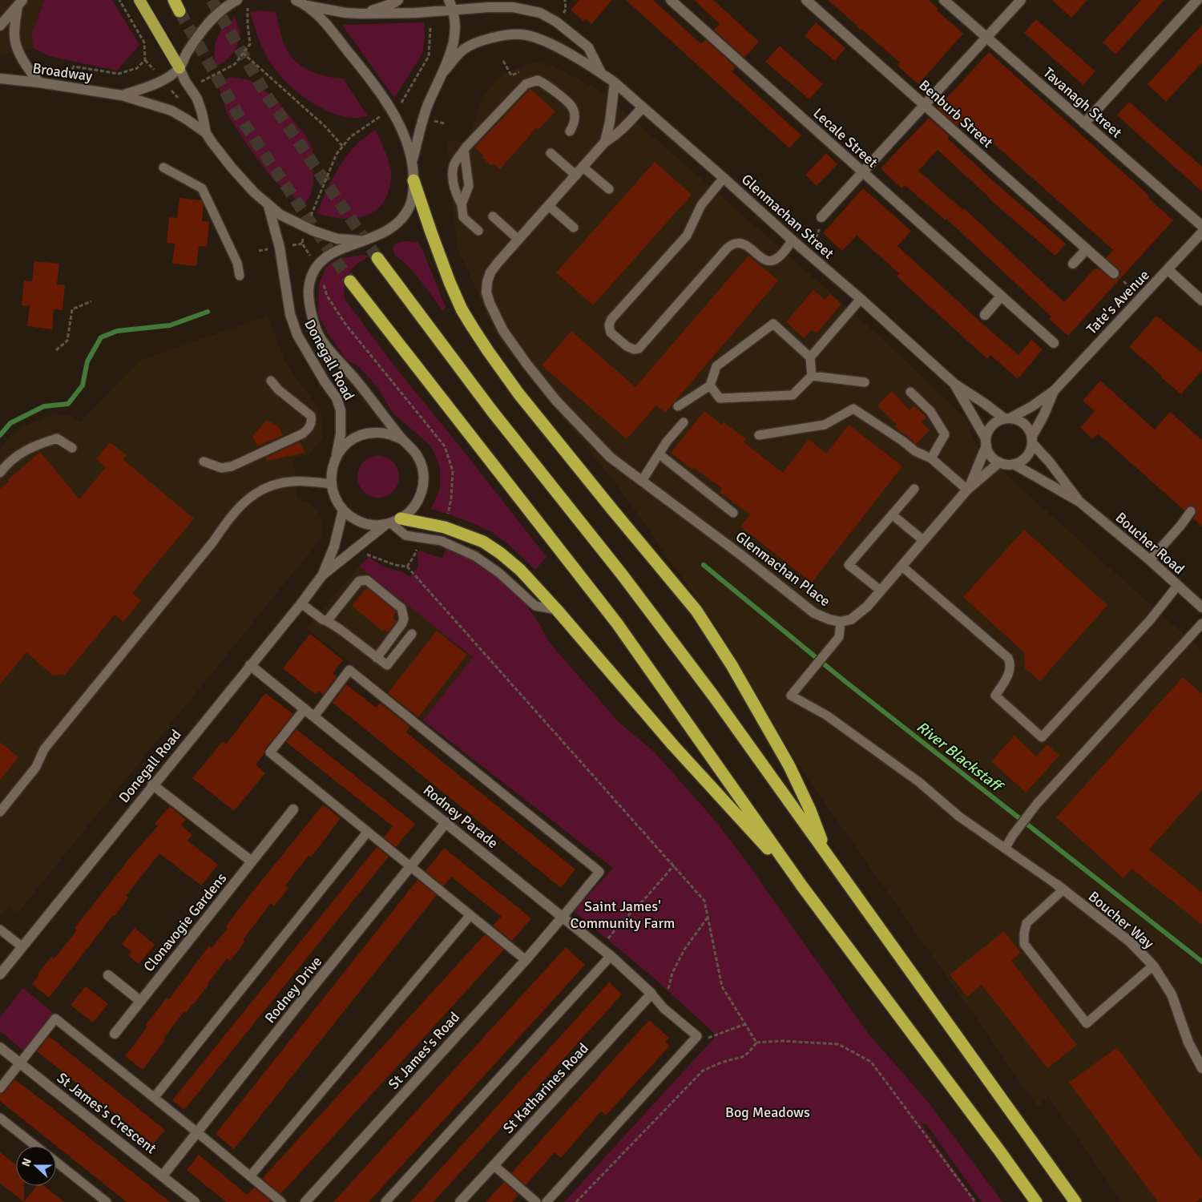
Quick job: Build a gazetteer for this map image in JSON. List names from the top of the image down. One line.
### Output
{"streets":{"street":["Broadway","Tavanagh Street","Benburb Street","Lecale Street","Glenmachan Street","Tate's Avenue","Donegall Road","Boucher Road","Glenmachan Place","Rodney Parade","Boucher Way","Clonavogie Gardens","Rodney Drive","St James's Road","St Katharines Road","St James's Crescent"]},"crossings":[["Glenmachan Street","Tate's Avenue"],["Glenmachan Street","Boucher Road"],["Tate's Avenue","Boucher Road"],["Donegall Road","Rodney Parade"],["Rodney Parade","Rodney Drive"],["Rodney Parade","St James's Road"],["Rodney Parade","St Katharines Road"],["Rodney Drive","St James's Crescent"]],"water":["River Blackstaff"],"parks":["Saint James' Community Farm","Bog Meadows"],"north":"left"}
